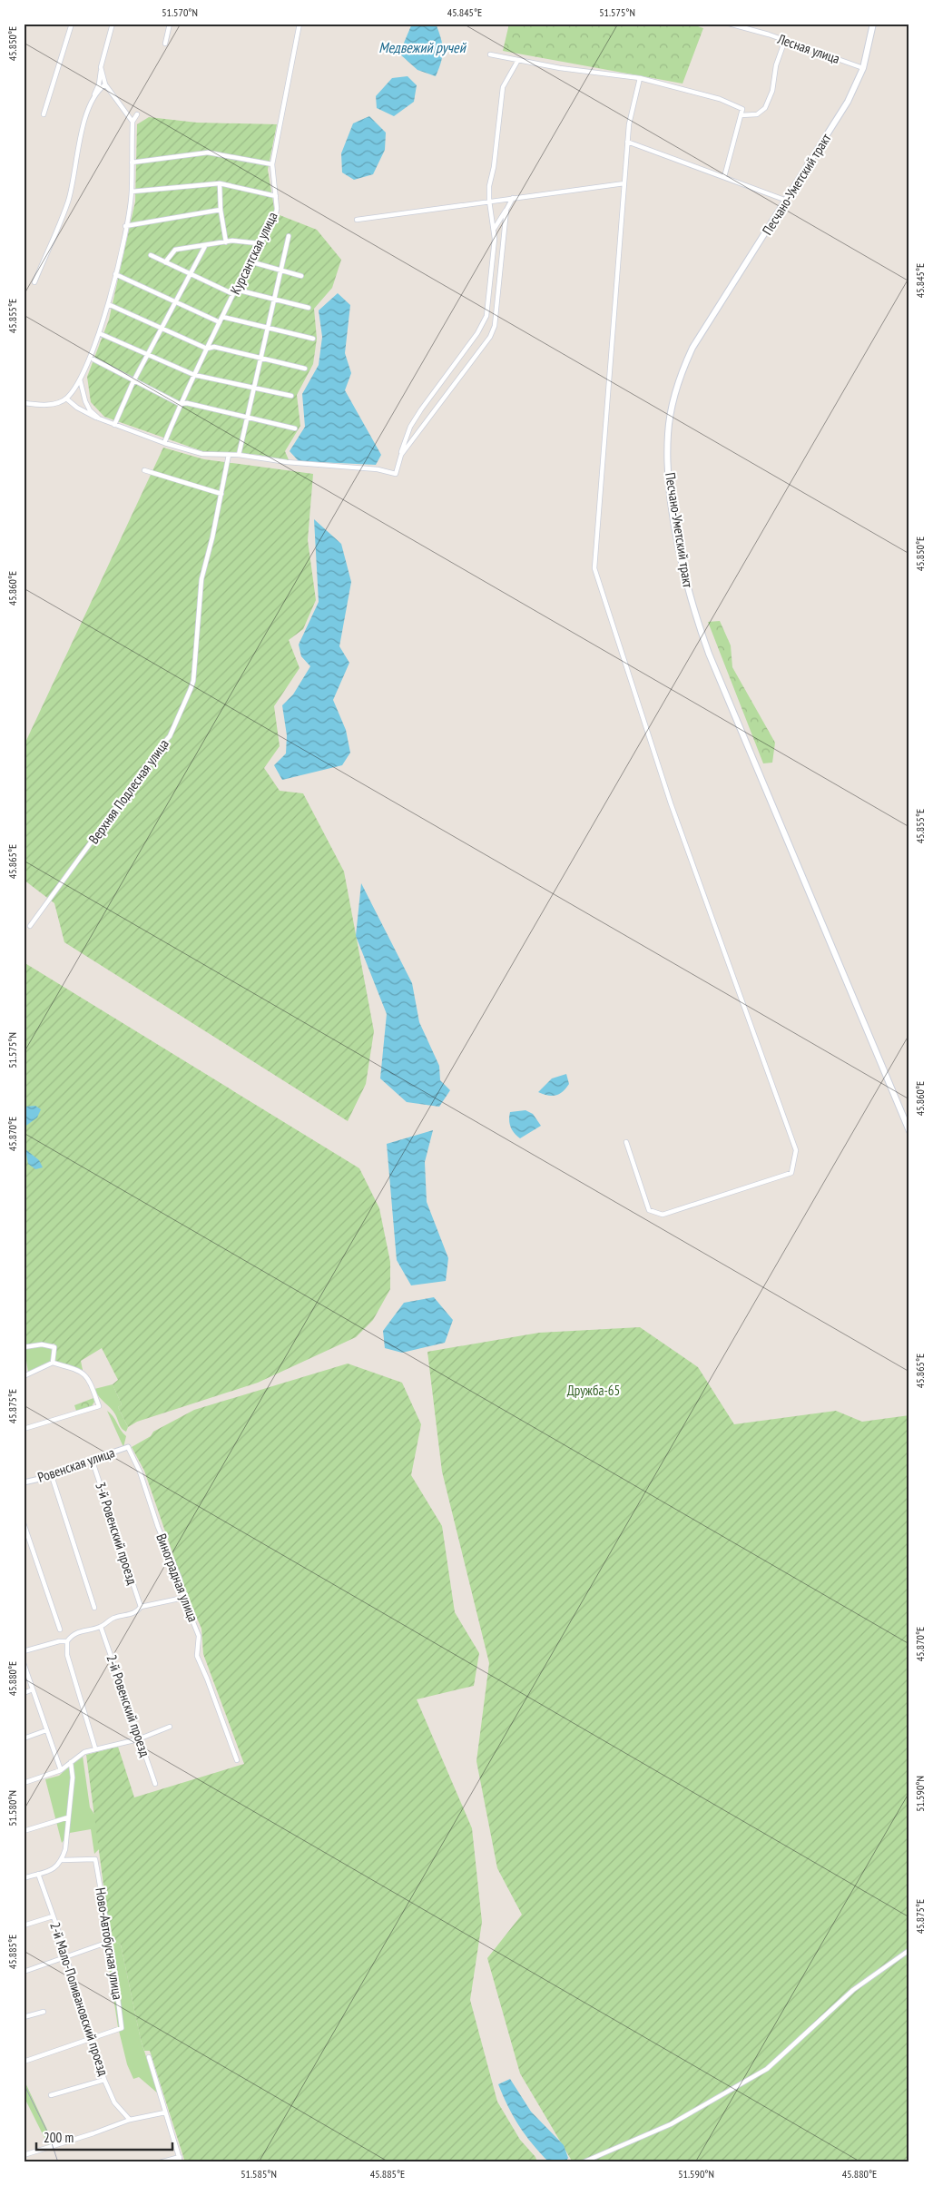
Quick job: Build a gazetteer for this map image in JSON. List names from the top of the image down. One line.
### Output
{"streets":{"main road":["Песчано-Уметский тракт"],"street":["Лесная улица","Курсантская улица","Верхняя Подлесная улица","Ровенская улица","3-й Ровенский проезд","Виноградная улица","2-й Ровенский проезд","Ново-Автобусная улица","2-й Мало-Поливановский проезд"]},"crossings":[["Лесная улица","Песчано-Уметский тракт"],["Ровенская улица","3-й Ровенский проезд"],["Ровенская улица","Виноградная улица"],["Ново-Автобусная улица","2-й Мало-Поливановский проезд"]],"water":["Медвежий ручей"],"parks":["Дружба-65"],"scale_bar":"200 m","coordinates":["51.570°N","45.845°E","51.575°N","45.850°E","45.855°E","45.860°E","45.865°E","45.870°E","45.875°E","45.880°E","51.590°N","51.580°N","45.885°E","51.585°N"]}
